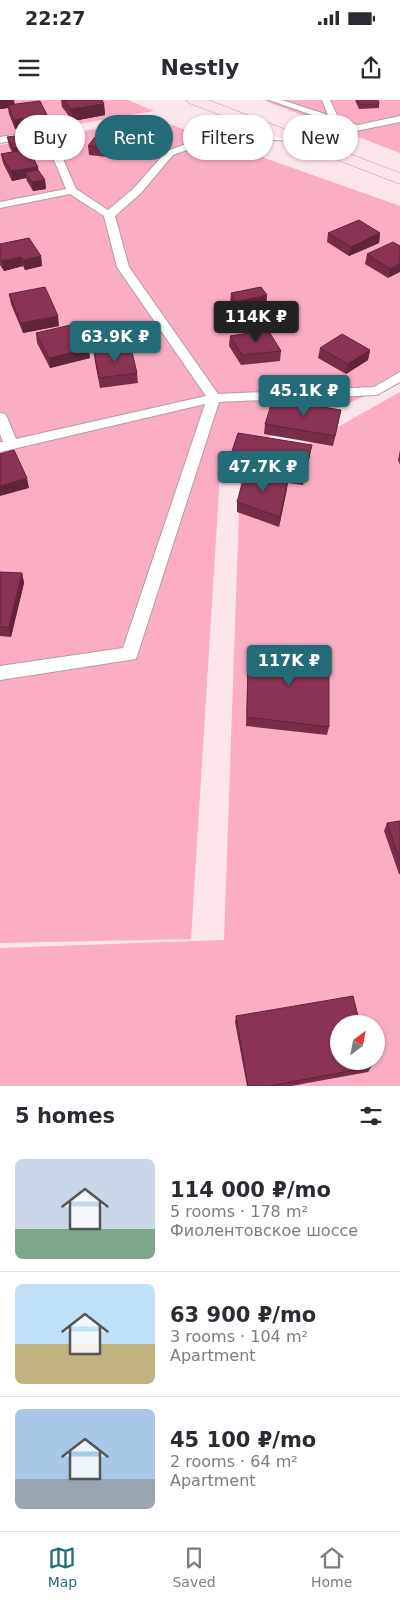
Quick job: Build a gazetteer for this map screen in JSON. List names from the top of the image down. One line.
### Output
{"north":"top right","page":{"status":"22:27","header":"Nestly","chip":["Buy","Rent","Filters","New"],"price":["114K ₽","63.9K ₽","45.1K ₽","47.7K ₽","117K ₽"],"heading":"5 homes","list":[{"name":"114 000 ₽/mo","note":"5 rooms · 178 m² · Фиолентовское шоссе"},{"name":"63 900 ₽/mo","note":"3 rooms · 104 m² · Apartment"},{"name":"45 100 ₽/mo","note":"2 rooms · 64 m² · Apartment"}],"tabs":["Map","Saved","Home"]}}
